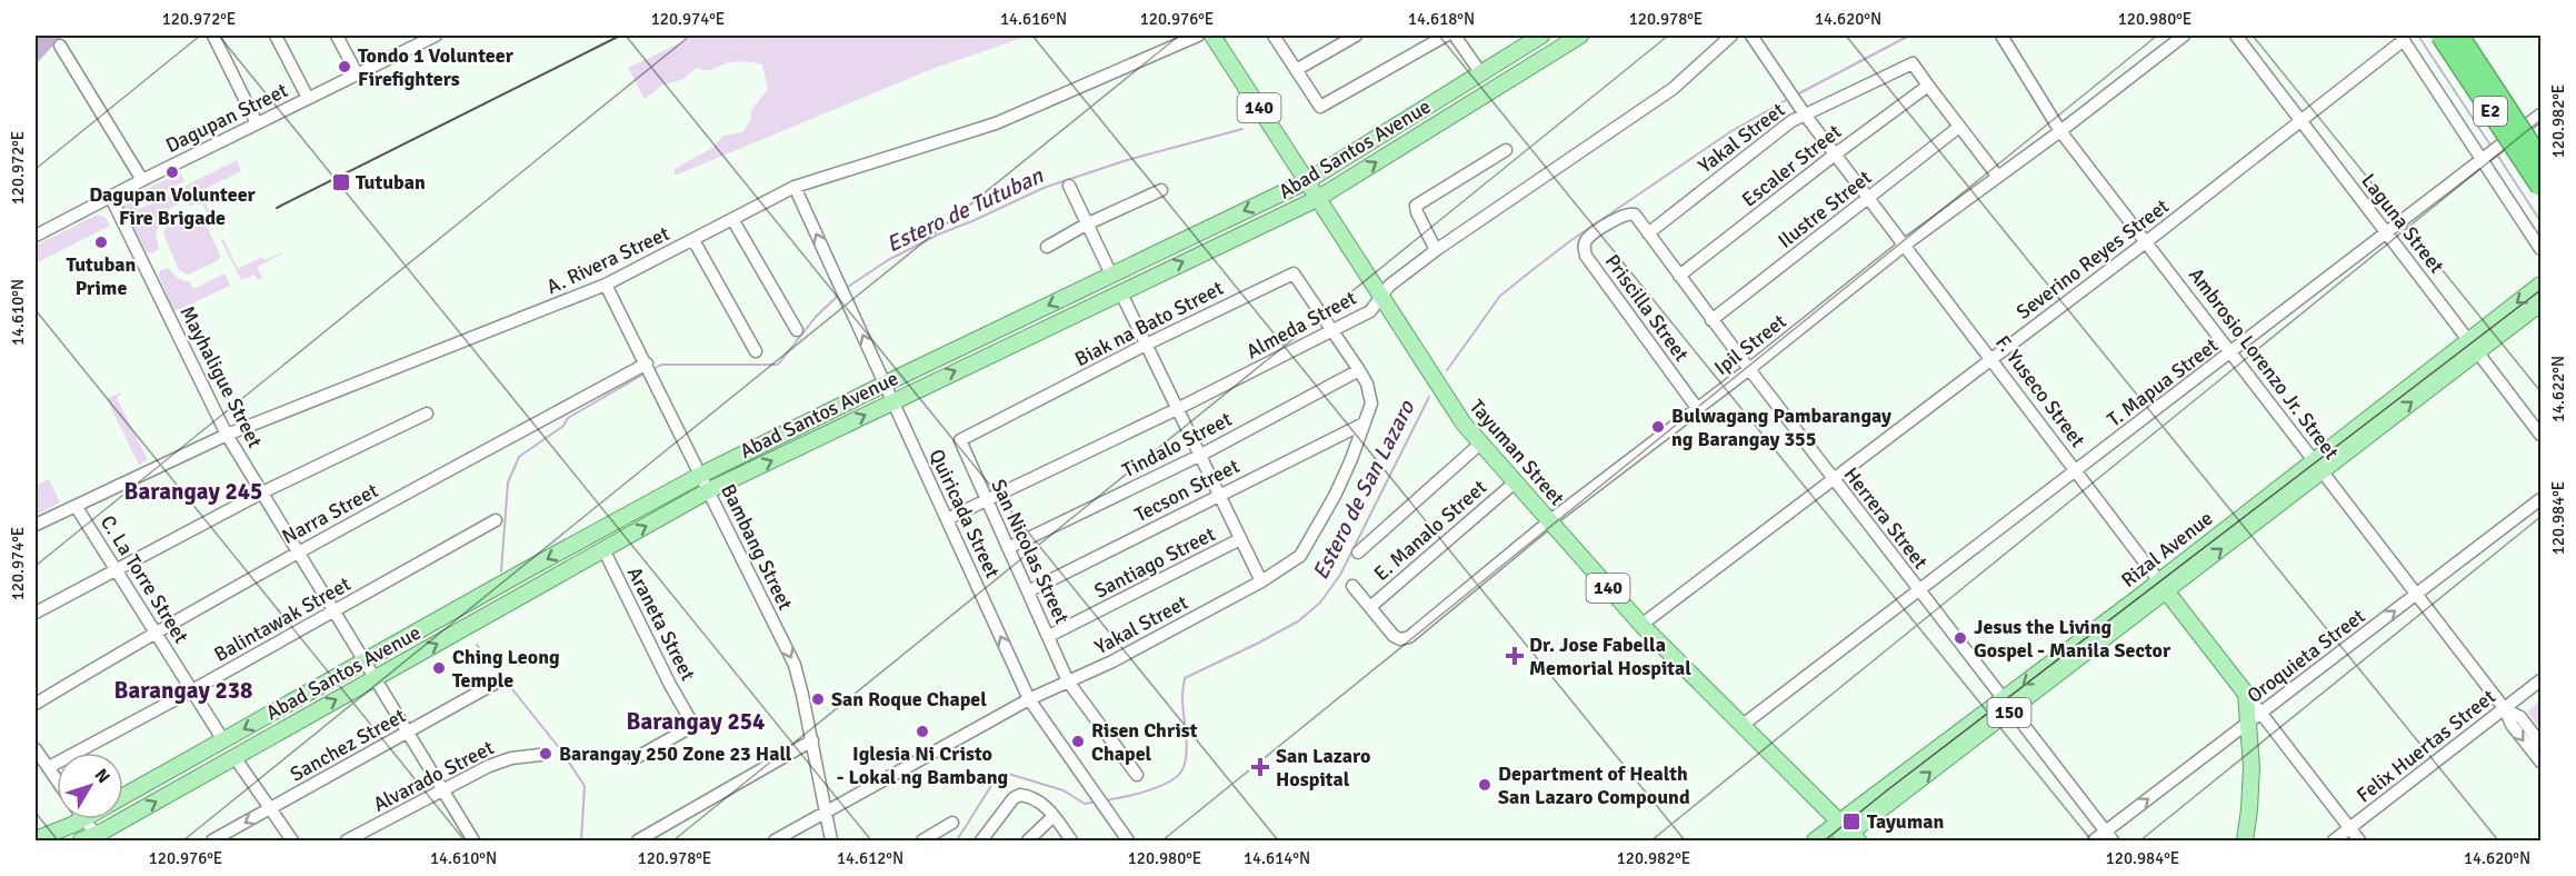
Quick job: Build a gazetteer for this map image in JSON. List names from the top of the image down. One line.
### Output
{"streets":{"highway":["E2"],"main road":["140","Abad Santos Avenue","F. Yuseco Street","Tayuman Street","Rizal Avenue","150"],"street":["Dagupan Street","Yakal Street","Escaler Street","Ilustre Street","Laguna Street","Severino Reyes Street","A. Rivera Street","Priscilla Street","Biak na Bato Street","Almeda Street","Ipil Street","Ambrosio Lorenzo Jr. Street","Mayhaligue Street","T. Mapua Street","Tindalo Street","Tecson Street","Narra Street","Quiricada Street","Herrera Street","E. Manalo Street","Bambang Street","San Nicolas Street","Santiago Street","C. La Torre Street","Balintawak Street","Araneta Street","Oroquieta Street","Sanchez Street","Felix Huertas Street","Alvarado Street"]},"crossings":[["Dagupan Street","Mayhaligue Street"],["Yakal Street","Escaler Street"],["Yakal Street","Biak na Bato Street"],["Yakal Street","Almeda Street"],["Yakal Street","F. Yuseco Street"],["Yakal Street","Tindalo Street"],["Yakal Street","Tecson Street"],["Yakal Street","Quiricada Street"],["Yakal Street","Herrera Street"],["Yakal Street","Bambang Street"],["Yakal Street","San Nicolas Street"],["Abad Santos Avenue","Mayhaligue Street"],["Abad Santos Avenue","Tayuman Street"],["Abad Santos Avenue","Quiricada Street"],["Abad Santos Avenue","Bambang Street"],["Abad Santos Avenue","C. La Torre Street"],["Abad Santos Avenue","Araneta Street"],["Escaler Street","F. Yuseco Street"],["Escaler Street","Herrera Street"],["Ilustre Street","F. Yuseco Street"],["Ilustre Street","Herrera Street"],["Laguna Street","Severino Reyes Street"],["Laguna Street","T. Mapua Street"],["Laguna Street","Rizal Avenue"],["Severino Reyes Street","Ambrosio Lorenzo Jr. Street"],["Severino Reyes Street","F. Yuseco Street"],["Severino Reyes Street","Tayuman Street"],["Severino Reyes Street","Herrera Street"],["A. Rivera Street","Mayhaligue Street"],["A. Rivera Street","Quiricada Street"],["A. Rivera Street","Bambang Street"],["A. Rivera Street","C. La Torre Street"],["Priscilla Street","Ipil Street"],["Priscilla Street","Herrera Street"],["Biak na Bato Street","Almeda Street"],["Biak na Bato Street","San Nicolas Street"],["Almeda Street","Tayuman Street"],["Almeda Street","Quiricada Street"],["Almeda Street","San Nicolas Street"],["Ipil Street","Ambrosio Lorenzo Jr. Street"],["Ipil Street","F. Yuseco Street"],["Ipil Street","Tayuman Street"],["Ipil Street","Herrera Street"],["Ipil Street","E. Manalo Street"],["Ambrosio Lorenzo Jr. Street","T. Mapua Street"],["Ambrosio Lorenzo Jr. Street","Rizal Avenue"],["Ambrosio Lorenzo Jr. Street","Oroquieta Street"],["Ambrosio Lorenzo Jr. Street","Felix Huertas Street"],["Mayhaligue Street","Narra Street"],["Mayhaligue Street","Balintawak Street"],["Mayhaligue Street","Sanchez Street"],["Mayhaligue Street","Alvarado Street"],["T. Mapua Street","F. Yuseco Street"],["T. Mapua Street","Tayuman Street"],["T. Mapua Street","Herrera Street"],["F. Yuseco Street","Rizal Avenue"],["F. Yuseco Street","Oroquieta Street"],["Tindalo Street","San Nicolas Street"],["Tayuman Street","E. Manalo Street"],["Tayuman Street","Rizal Avenue"],["Tecson Street","San Nicolas Street"],["Narra Street","Bambang Street"],["Narra Street","C. La Torre Street"],["Herrera Street","Rizal Avenue"],["Herrera Street","Oroquieta Street"],["San Nicolas Street","Santiago Street"],["C. La Torre Street","Balintawak Street"]],"one_way":["Bambang Street","Oroquieta Street"],"districts":["Barangay 245","Barangay 238","Barangay 254"],"water":["Estero de Tutuban","Estero de San Lazaro"],"places":{"other":["Tondo 1 Volunteer Firefighters","Dagupan Volunteer Fire Brigade","Tutuban Prime","Bulwagang Pambarangay ng Barangay 355","Jesus the Living Gospel - Manila Sector","Ching Leong Temple","San Roque Chapel","Iglesia Ni Cristo - Lokal ng Bambang","Risen Christ Chapel","Barangay 250 Zone 23 Hall","Department of Health San Lazaro Compound"],"transit":["Tutuban","Tayuman"],"health":["Dr. Jose Fabella Memorial Hospital","San Lazaro Hospital"]},"north":"top right","coordinates":["120.972°E","120.974°E","14.616°N","120.976°E","14.618°N","120.978°E","14.620°N","120.980°E","120.982°E","14.610°N","14.622°N","120.984°E","14.612°N","14.614°N"]}
